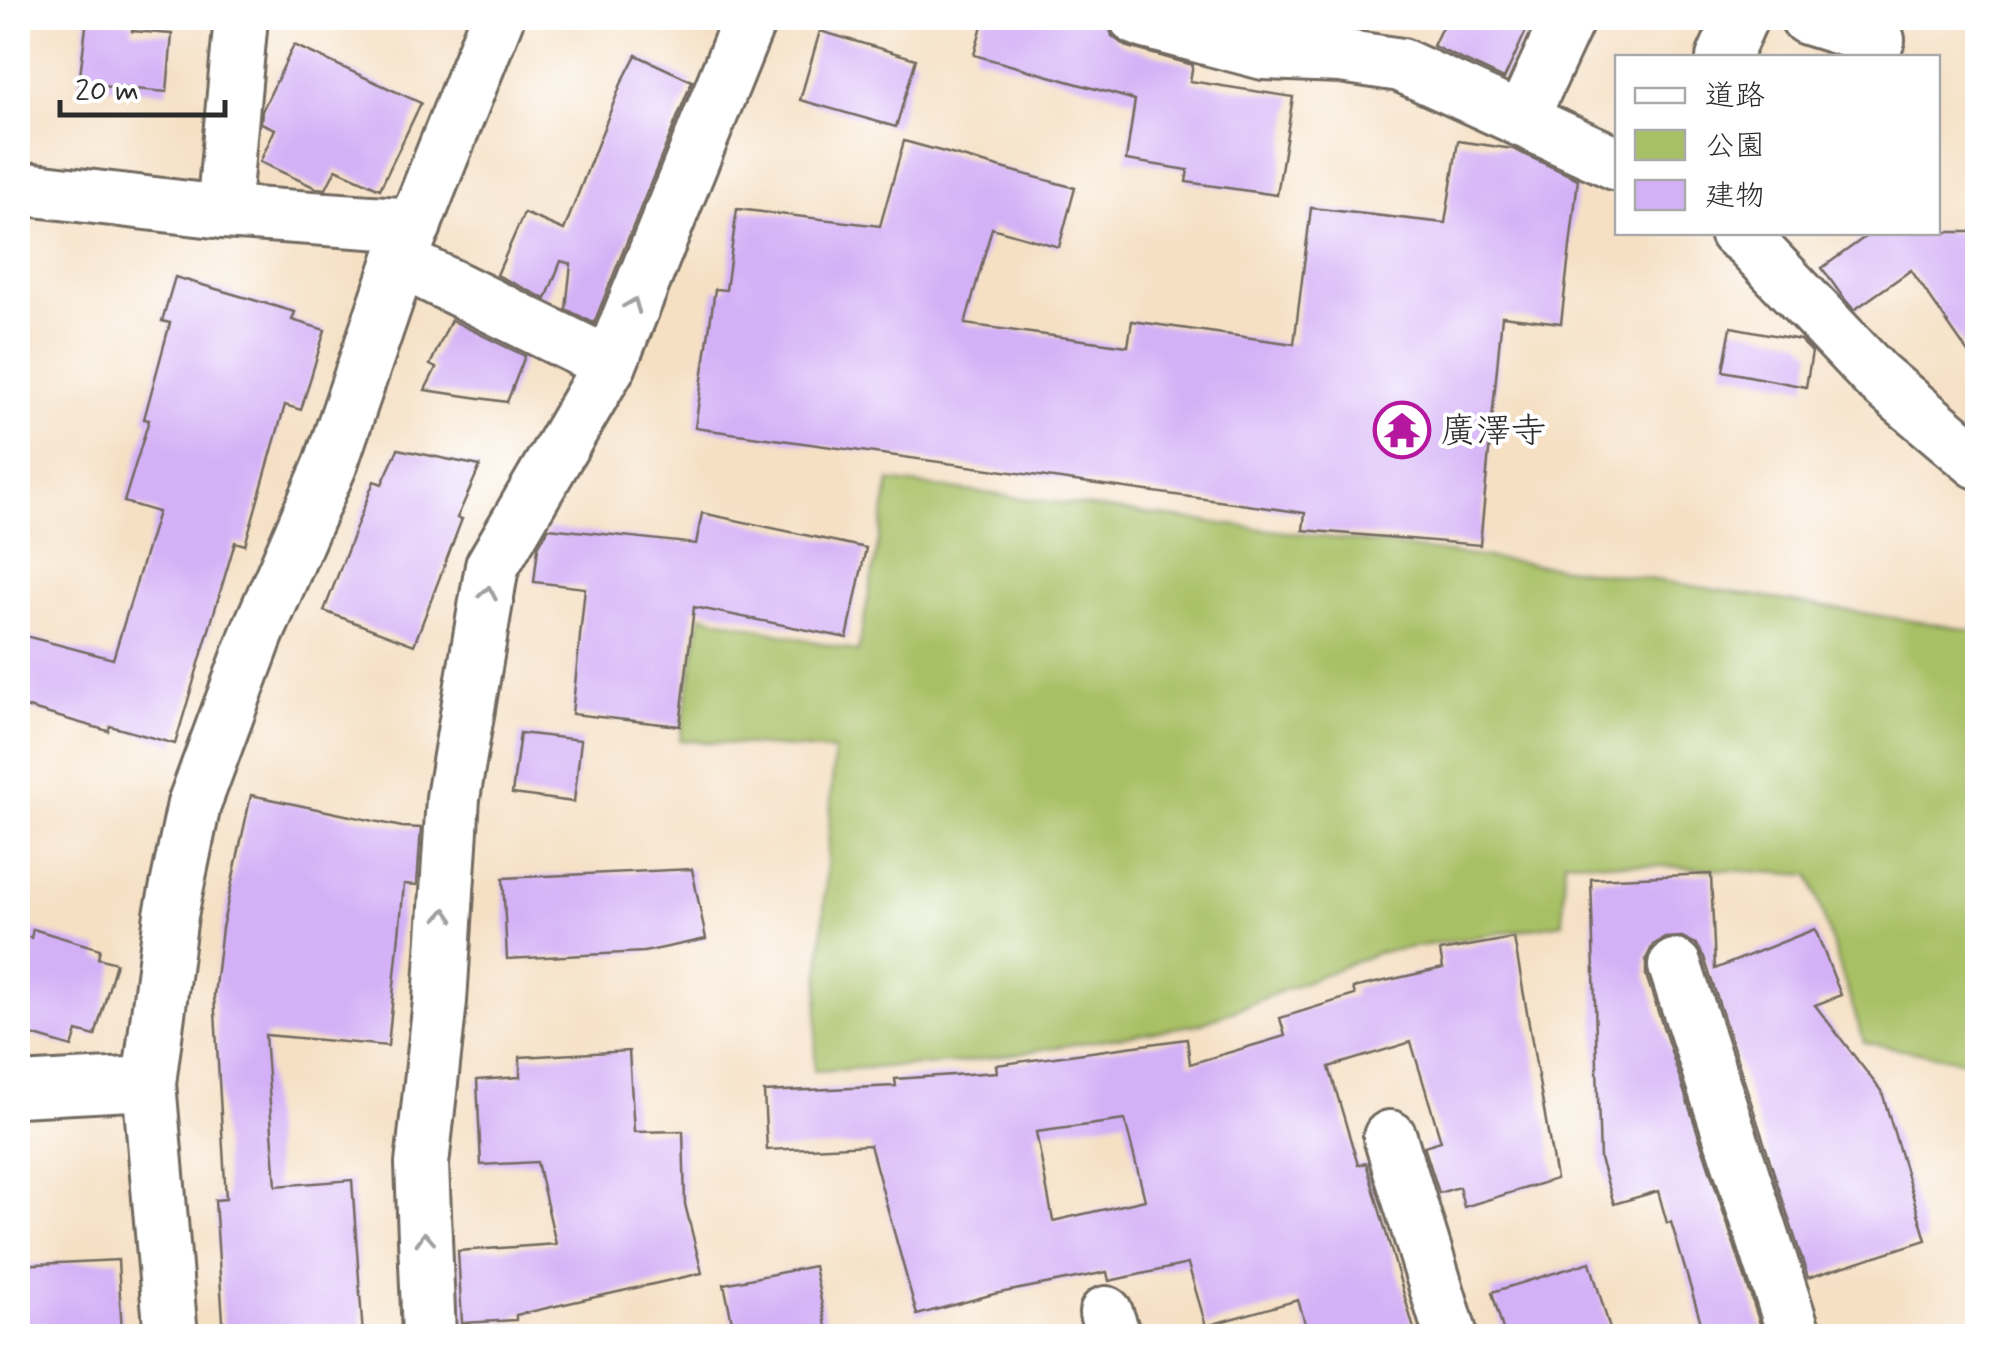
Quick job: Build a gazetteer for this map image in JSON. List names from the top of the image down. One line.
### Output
{"places":{"temple":["廣澤寺"]},"legend":["道路","公園","建物"],"scale_bar":"20 m"}
